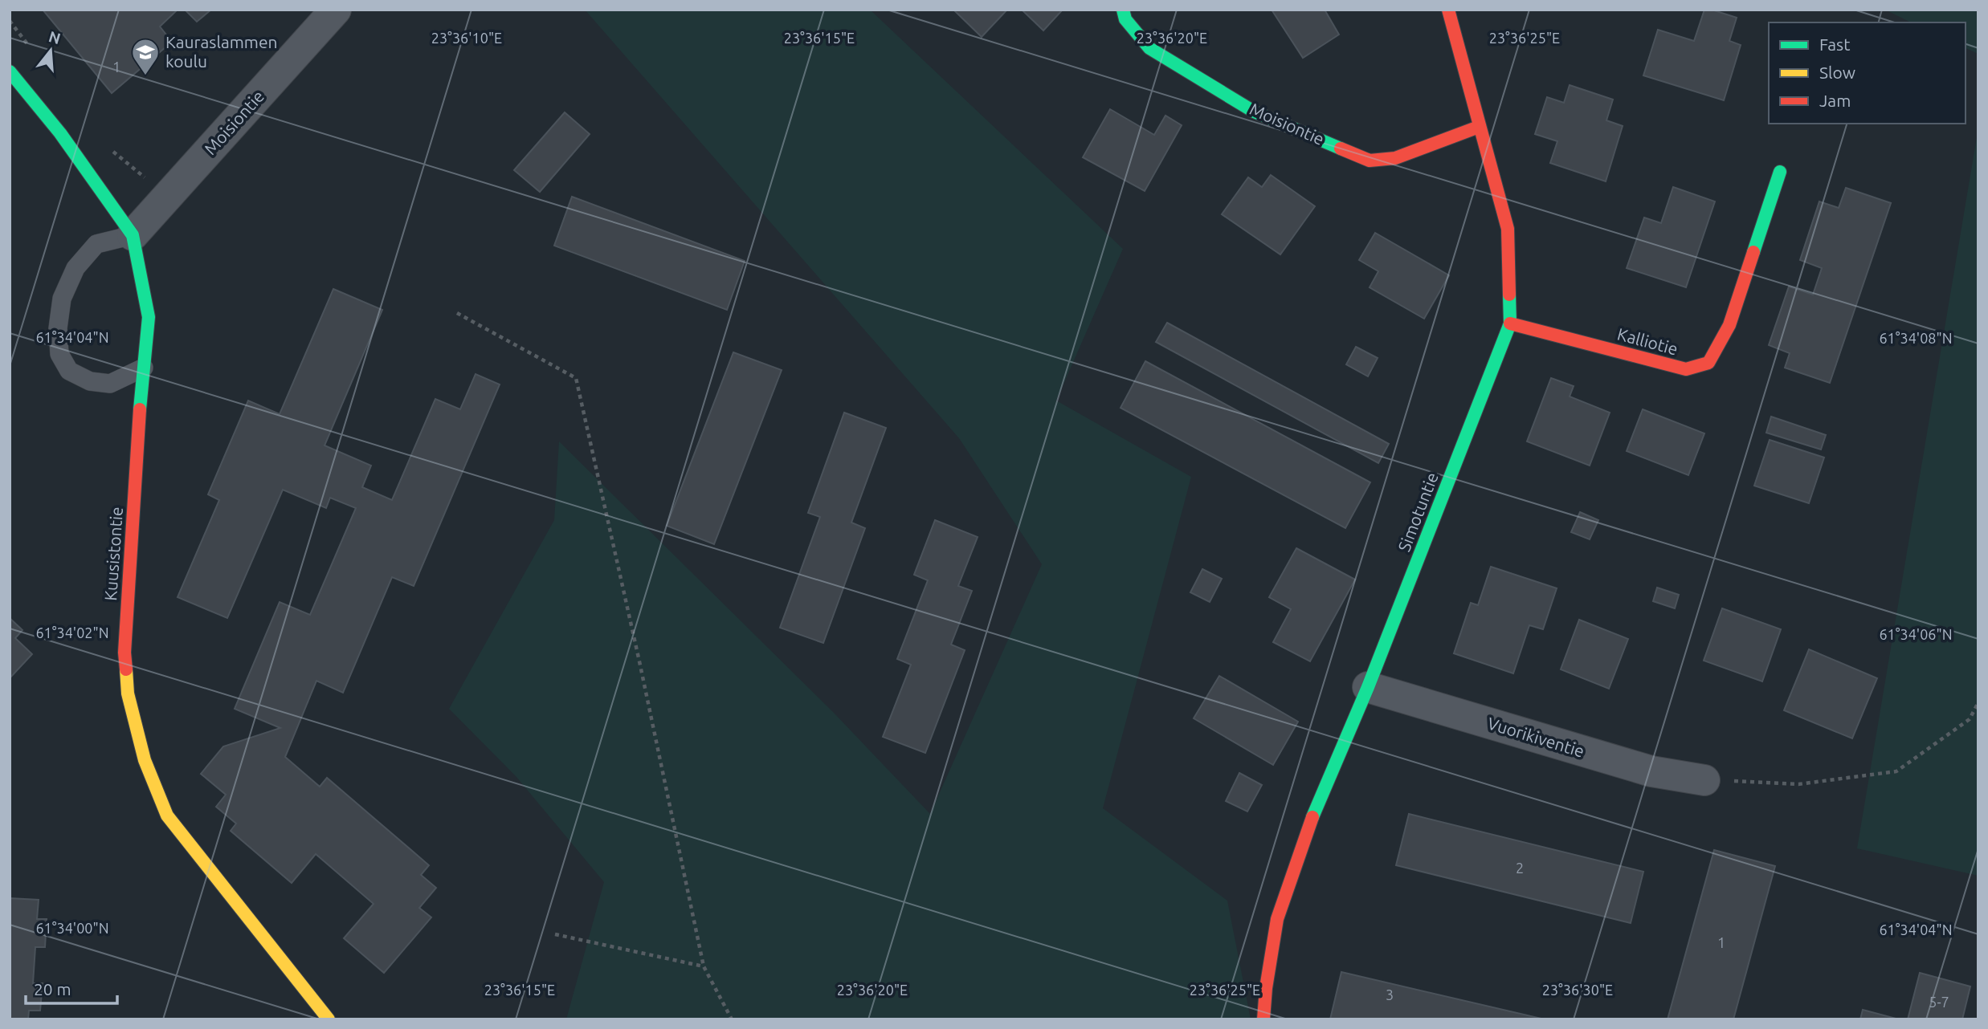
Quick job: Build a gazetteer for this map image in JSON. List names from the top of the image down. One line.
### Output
{"streets":{"street":["Moisiontie","Kalliotie","Simotuntie","Kuusistontie","Vuorikiventie"]},"crossings":[["Moisiontie","Simotuntie"],["Moisiontie","Kuusistontie"],["Kalliotie","Simotuntie"],["Simotuntie","Vuorikiventie"]],"places":{"school or university":["Kauraslammen koulu"]},"house_numbers":["1","2","1","3","5-7"],"legend":["Fast","Slow","Jam"],"scale_bar":"20 m","north":"top","coordinates":["23°36'10\"E","23°36'15\"E","23°36'20\"E","23°36'25\"E","61°34'04\"N","61°34'08\"N","61°34'02\"N","61°34'06\"N","61°34'00\"N","23°36'30\"E"]}
